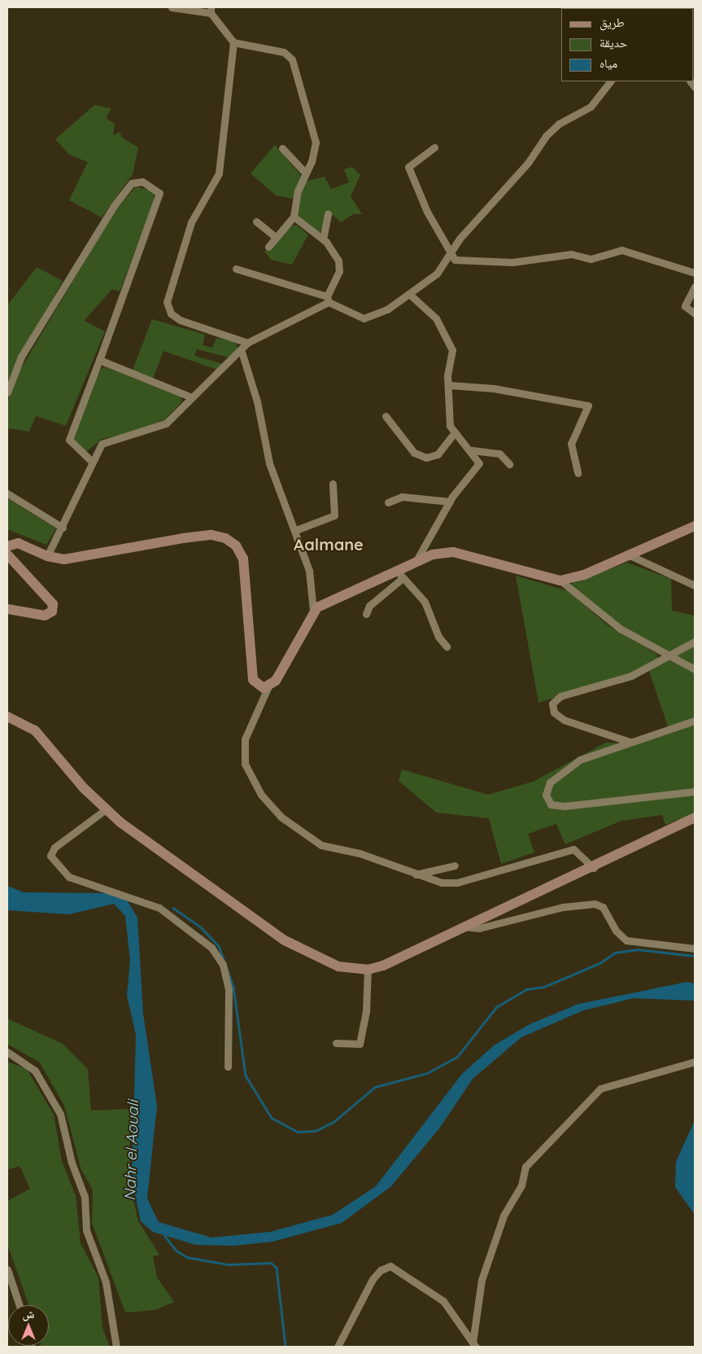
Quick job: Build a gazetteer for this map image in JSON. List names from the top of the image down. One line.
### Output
{"districts":["Aalmane"],"water":["Nahr el Aouali"],"legend":["طريق","حديقة","مياه"],"north":"top"}
